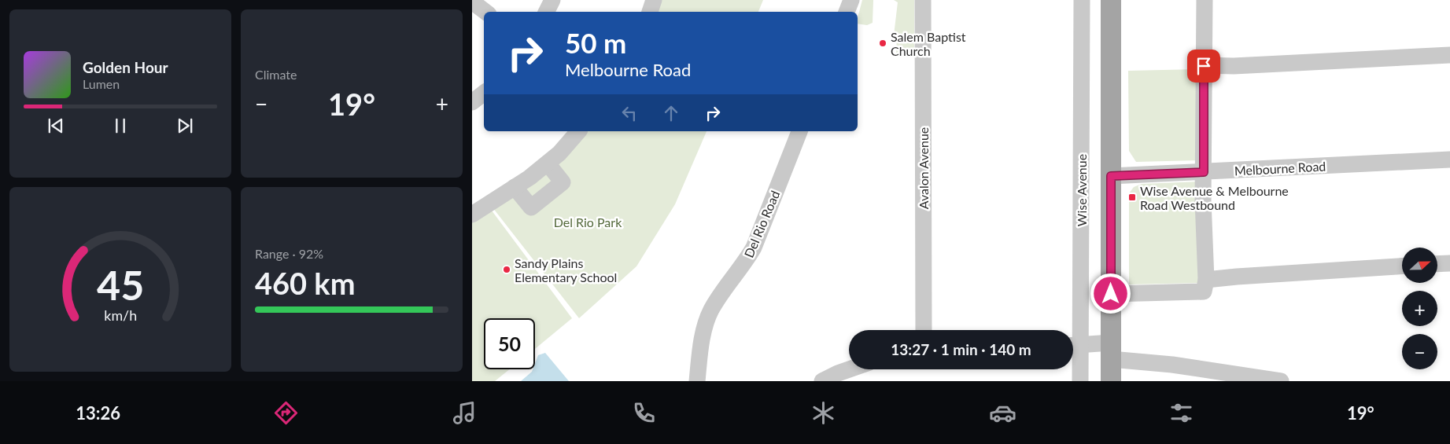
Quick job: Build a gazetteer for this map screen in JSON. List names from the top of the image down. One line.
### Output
{"streets":{"street":["Avalon Avenue","Melbourne Road","Wise Avenue","Del Rio Road"]},"parks":["Del Rio Park"],"places":{"other":["Salem Baptist Church","Sandy Plains Elementary School"],"transit":["Wise Avenue & Melbourne Road Westbound"]},"north":"right","page":{"tile":["Climate",["Range · 92%","460 km"]],"turn":["50 m","Melbourne Road"],"song":["Golden Hour","Lumen"],"heat":["−","19°","+"],"map_buttons":["+","−"],"limit":"50","trip":"13:27 · 1 min · 140 m","tabs":["13:26","19°"],"gauge":["45","km/h"]}}
